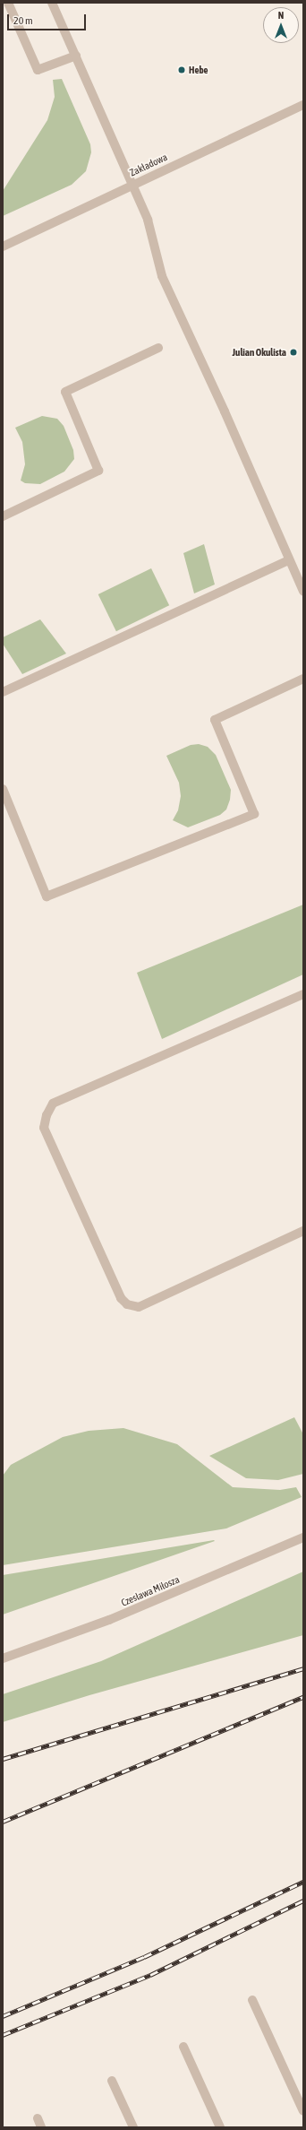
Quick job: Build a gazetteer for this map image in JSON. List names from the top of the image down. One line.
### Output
{"streets":{"street":["Zakładowa","Czesława Miłosza"]},"places":["Hebe","Julian Okulista"],"scale_bar":"20 m","north":"top"}
